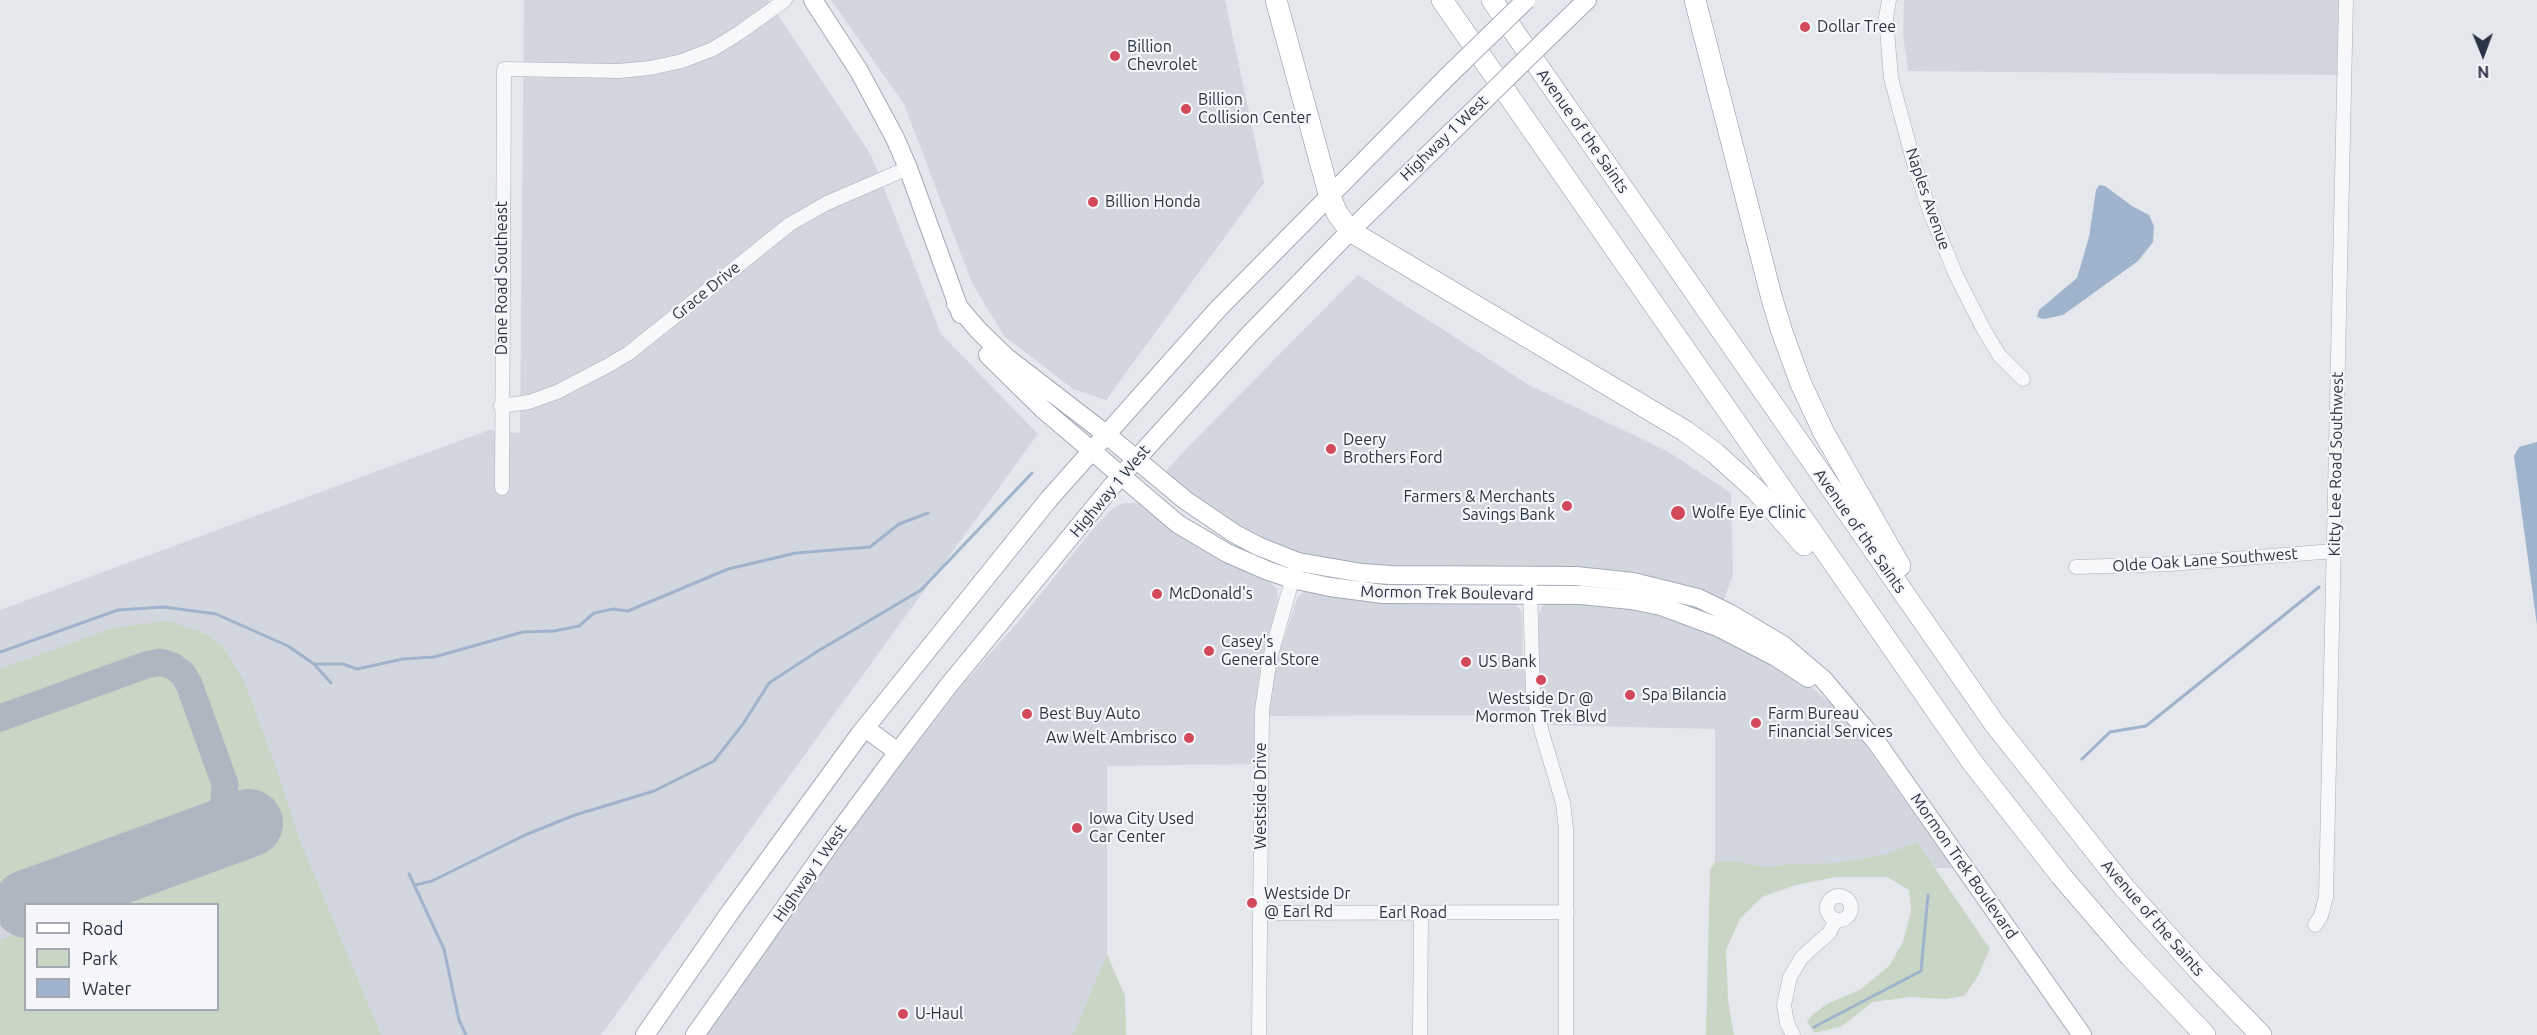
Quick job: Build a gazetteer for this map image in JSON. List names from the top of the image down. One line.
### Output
{"streets":{"highway":["Avenue of the Saints"],"main road":["Highway 1 West","Mormon Trek Boulevard"],"street":["Naples Avenue","Dane Road Southeast","Grace Drive","Kitty Lee Road Southwest","Olde Oak Lane Southwest","Westside Drive","Earl Road"]},"crossings":[["Highway 1 West","Mormon Trek Boulevard"],["Dane Road Southeast","Grace Drive"],["Grace Drive","Mormon Trek Boulevard"],["Kitty Lee Road Southwest","Olde Oak Lane Southwest"],["Mormon Trek Boulevard","Westside Drive"],["Westside Drive","Earl Road"]],"places":["Dollar Tree","Billion Chevrolet","Billion Collision Center","Billion Honda","Deery Brothers Ford","Farmers & Merchants Savings Bank","Wolfe Eye Clinic","McDonald's","Casey's General Store","US Bank","Westside Dr @ Mormon Trek Blvd","Spa Bilancia","Best Buy Auto","Farm Bureau Financial Services","Aw Welt Ambrisco","Iowa City Used Car Center","Westside Dr @ Earl Rd","U-Haul"],"legend":["Road","Park","Water"],"north":"bottom"}
